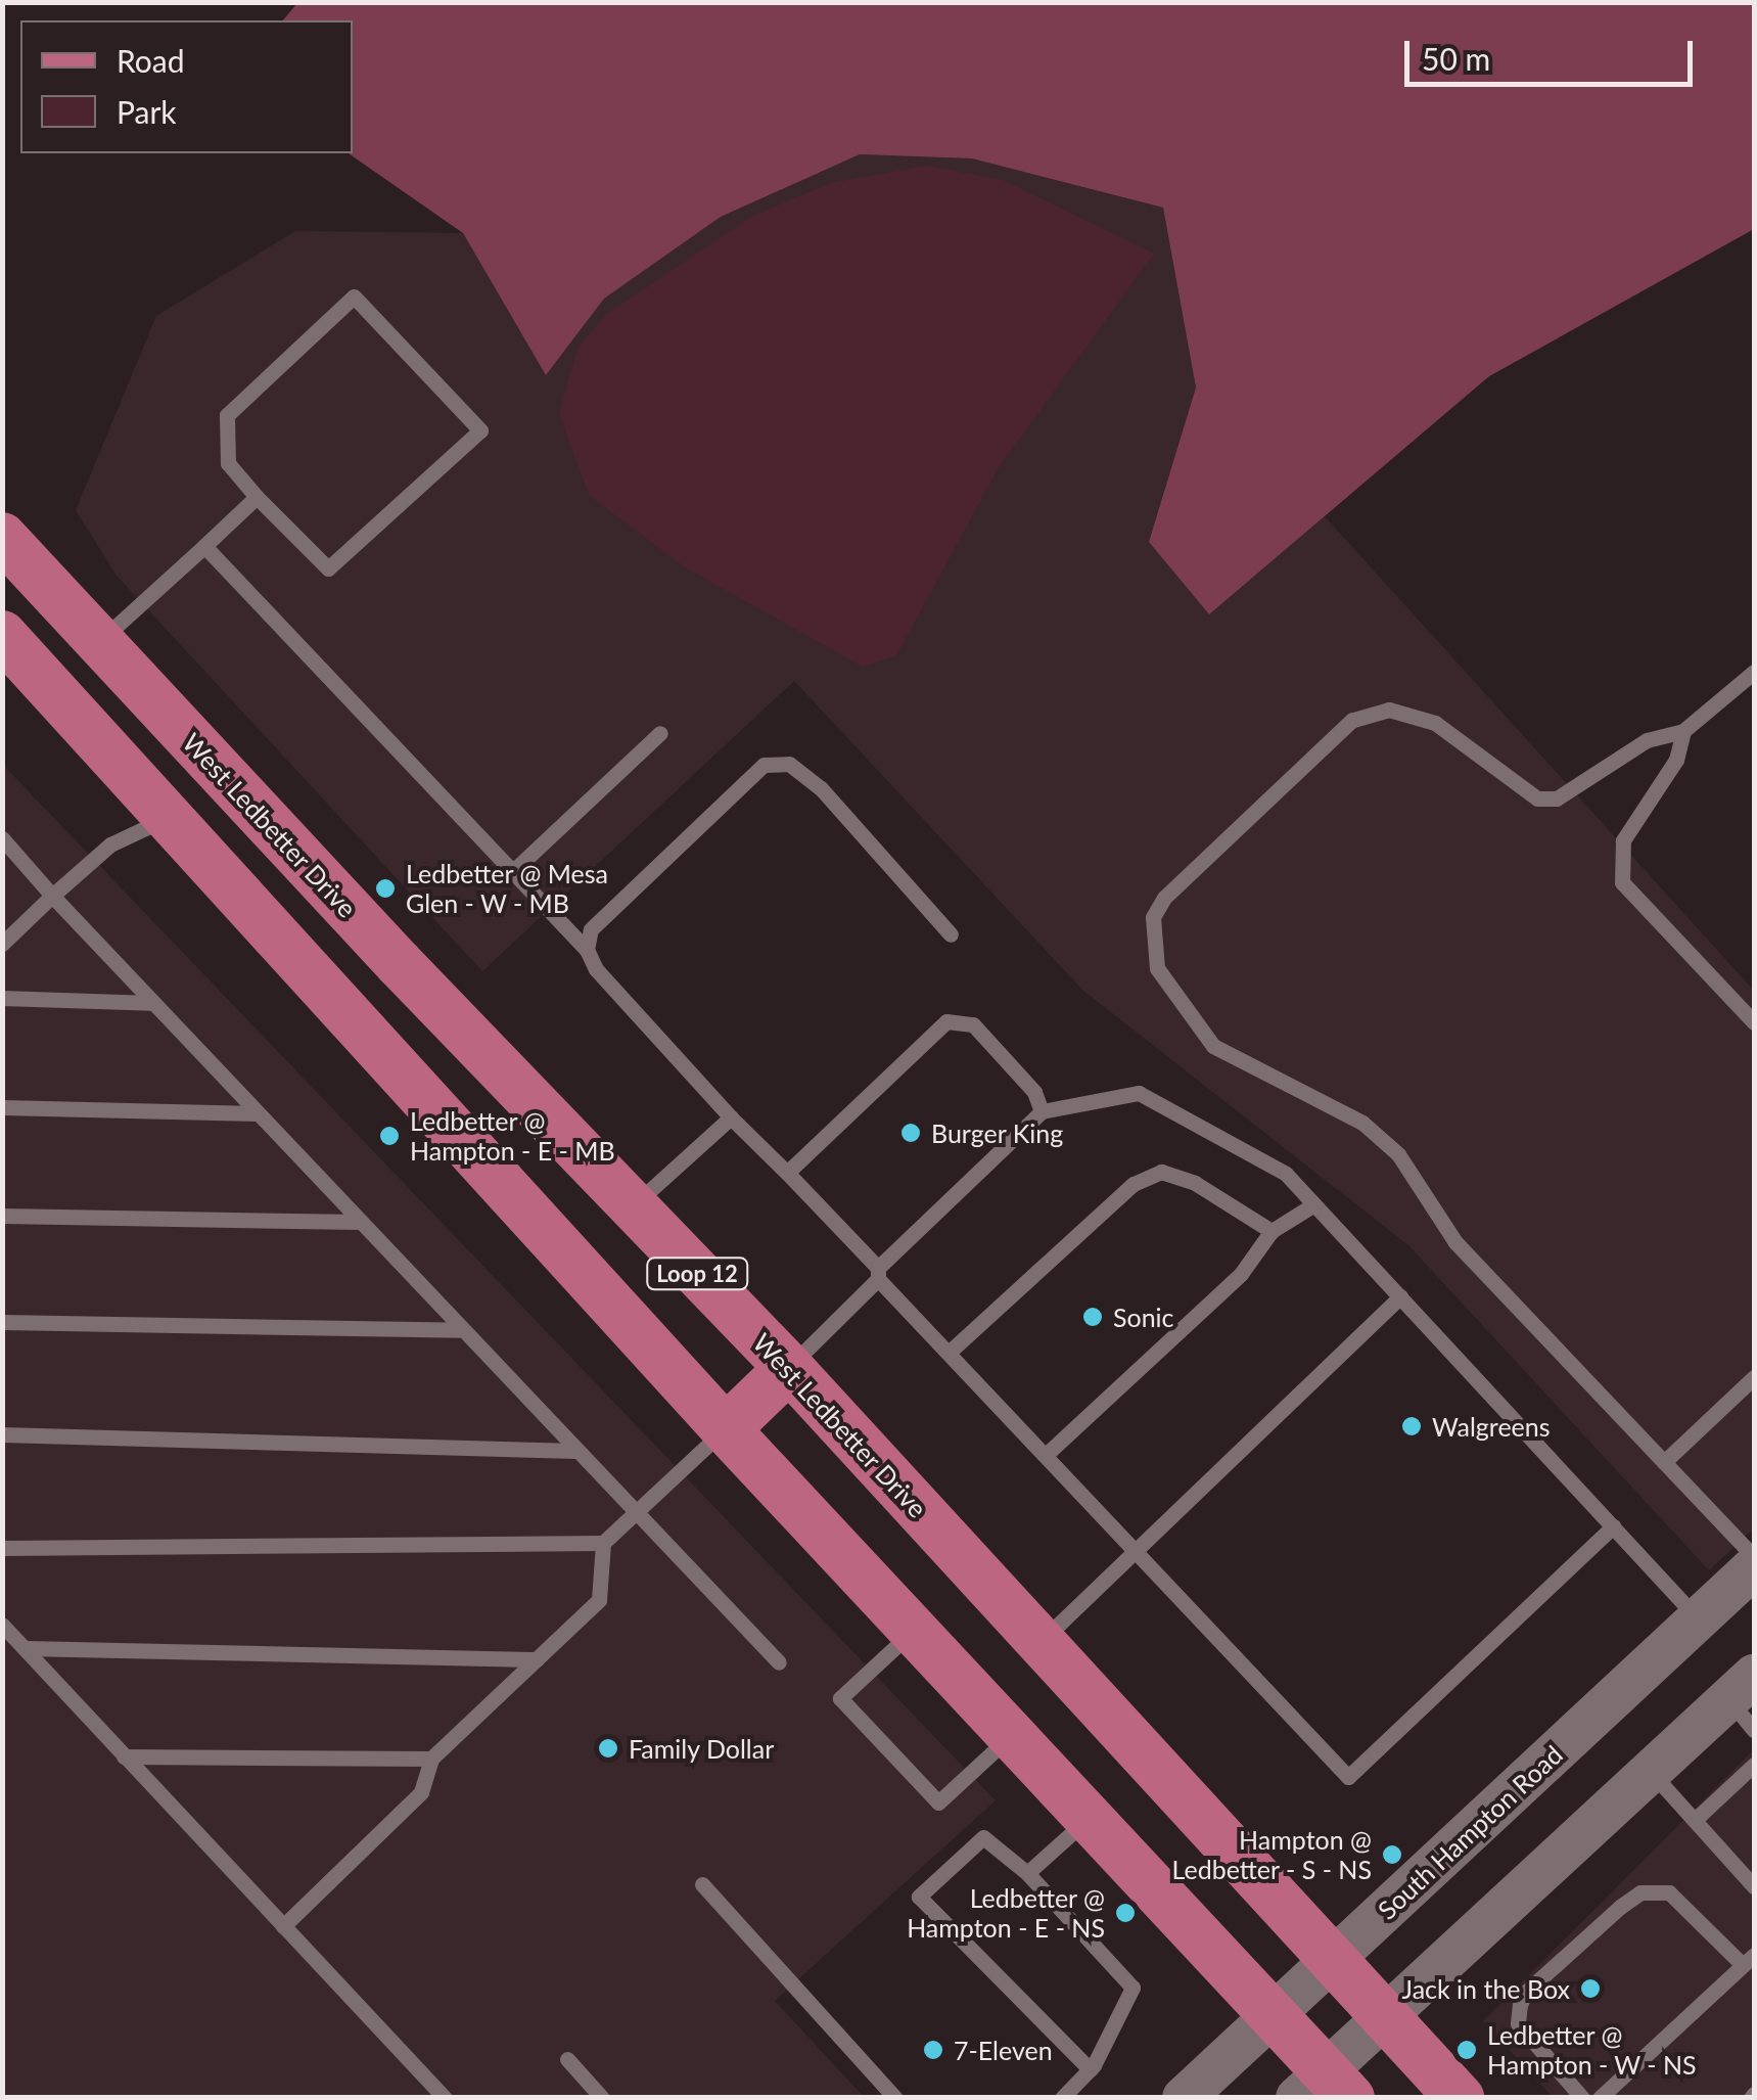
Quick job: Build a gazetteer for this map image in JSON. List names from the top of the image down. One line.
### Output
{"streets":{"main road":["West Ledbetter Drive","Loop 12","South Hampton Road"]},"crossings":[["West Ledbetter Drive","South Hampton Road"],["Loop 12","South Hampton Road"]],"places":["Ledbetter @ Mesa Glen - W - MB","Burger King","Ledbetter @ Hampton - E - MB","Sonic","Walgreens","Family Dollar","Hampton @ Ledbetter - S - NS","Ledbetter @ Hampton - E - NS","Jack in the Box","7-Eleven","Ledbetter @ Hampton - W - NS"],"legend":["Road","Park"],"scale_bar":"50 m"}
